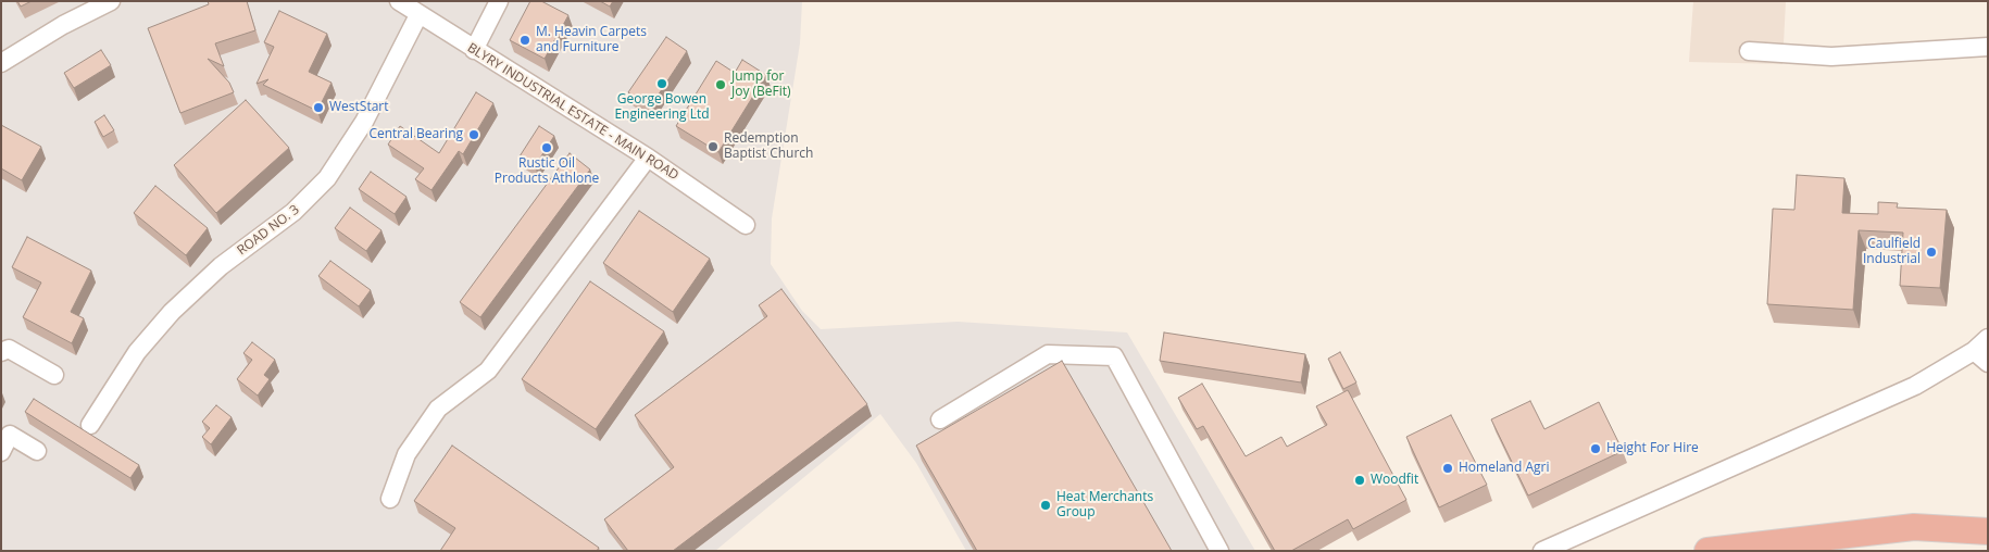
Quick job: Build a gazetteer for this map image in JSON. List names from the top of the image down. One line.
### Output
{"streets":{"street":["BLYRY INDUSTRIAL ESTATE - MAIN ROAD","ROAD NO. 3"]},"crossings":[["BLYRY INDUSTRIAL ESTATE - MAIN ROAD","ROAD NO. 3"]],"places":["M. Heavin Carpets and Furniture","George Bowen Engineering Ltd","Jump for Joy (BeFit)","WestStart","Central Bearing","Redemption Baptist Church","Rustic Oil Products Athlone","Caulfield Industrial","Height For Hire","Homeland Agri","Woodfit","Heat Merchants Group"]}
